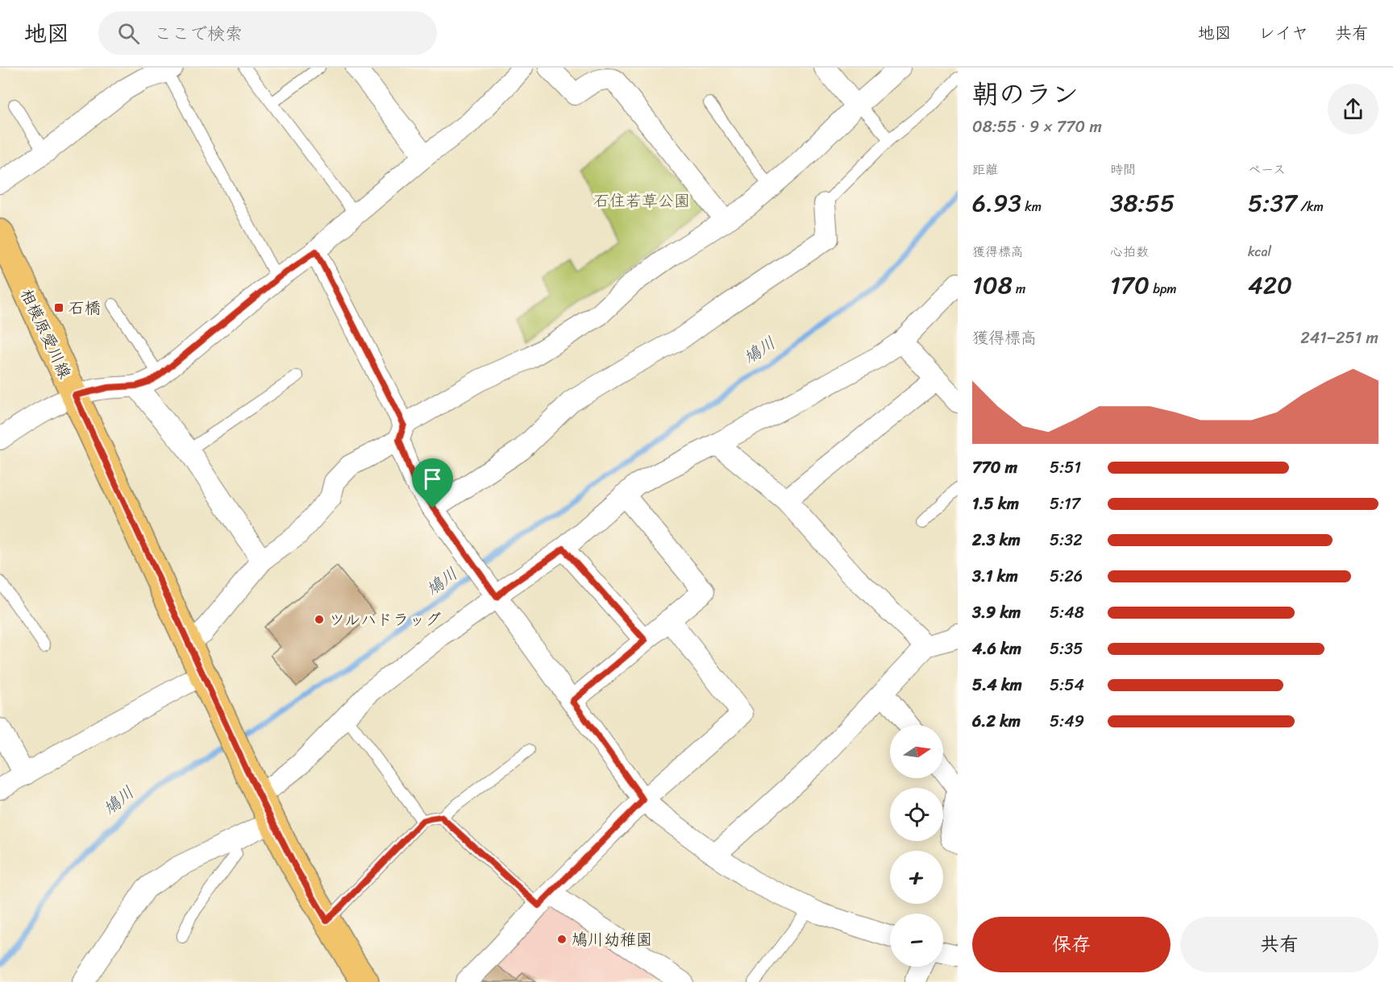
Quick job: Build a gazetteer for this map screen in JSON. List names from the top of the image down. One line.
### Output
{"streets":{"main road":["相模原愛川線"]},"water":["鳩川"],"parks":["石住若草公園"],"places":{"transit":["石橋"],"other":["ツルハドラッグ","鳩川幼稚園"]},"north":"right","page":{"header":"地図","search":"ここで検索","nav":["地図","レイヤ","共有"],"heading":["朝のラン","08:55 · 9 × 770 m"],"stats":[["距離","6.93 km"],["時間","38:55"],["ペース","5:37 /km"],["獲得標高","108 m"],["心拍数","170 bpm"],["kcal","420"]],"chart":["獲得標高","241–251 m"],"list":[{"name":"770 m","note":"5:51"},{"name":"1.5 km","note":"5:17"},{"name":"2.3 km","note":"5:32"},{"name":"3.1 km","note":"5:26"},{"name":"3.9 km","note":"5:48"},{"name":"4.6 km","note":"5:35"},{"name":"5.4 km","note":"5:54"},{"name":"6.2 km","note":"5:49"}],"map_buttons":["+","−"],"buttons":["保存","共有"]}}
